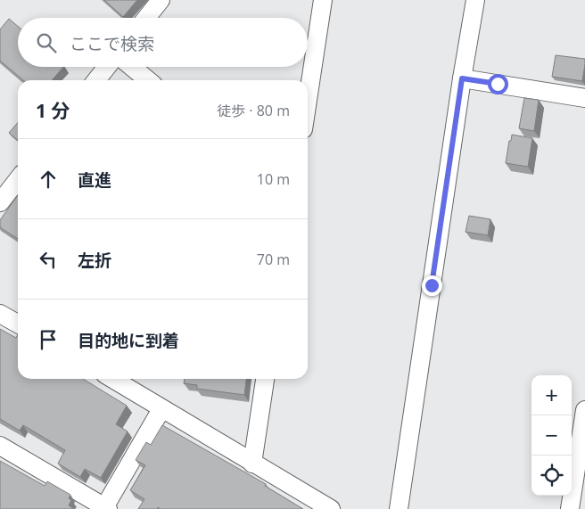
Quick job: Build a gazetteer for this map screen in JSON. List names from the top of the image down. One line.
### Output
{"page":{"search":"ここで検索","heading":["1 分","徒歩 · 80 m"],"list":[["直進","10 m"],["左折","70 m"],"目的地に到着"],"map_buttons":["+","−"]}}
